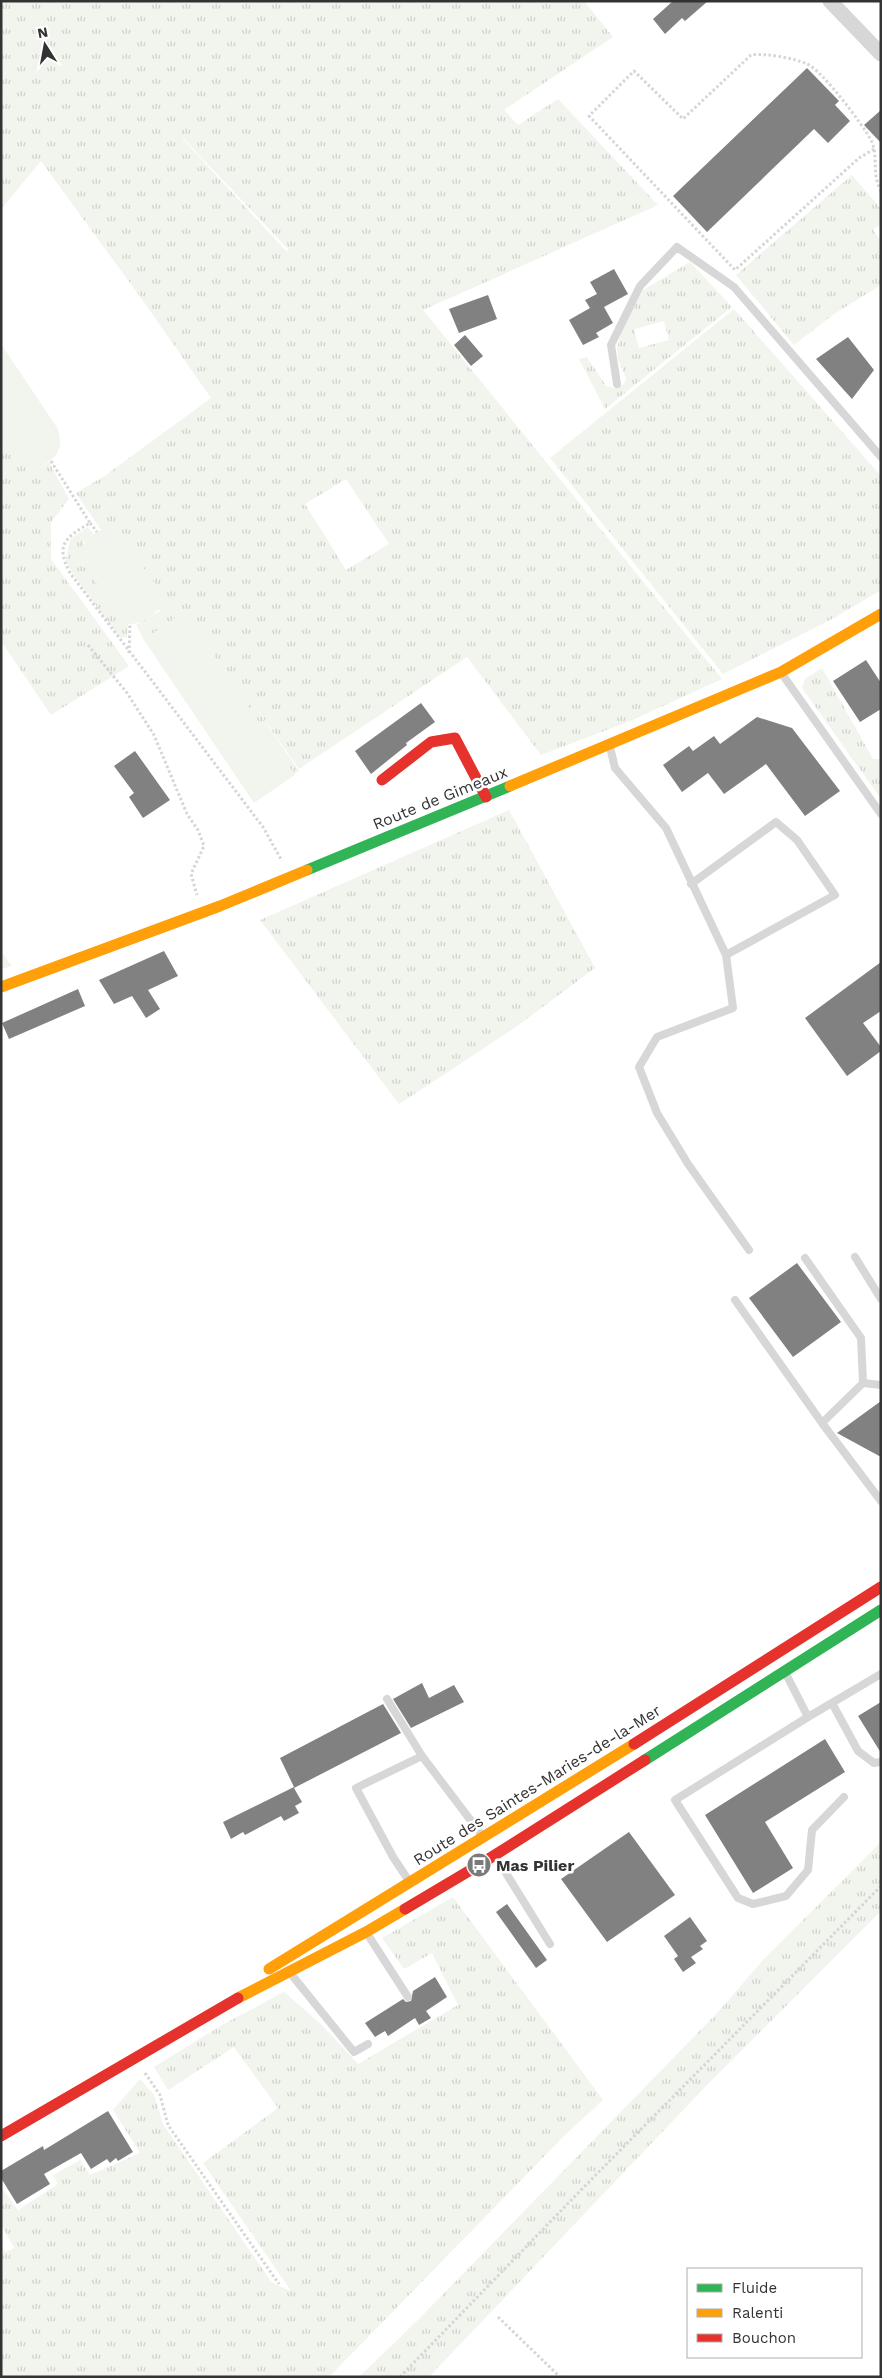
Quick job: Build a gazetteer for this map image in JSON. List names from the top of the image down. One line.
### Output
{"streets":{"main road":["Route de Gimeaux","Route des Saintes-Maries-de-la-Mer"]},"places":{"bus stop":["Mas Pilier"]},"legend":["Fluide","Ralenti","Bouchon"],"north":"top"}
